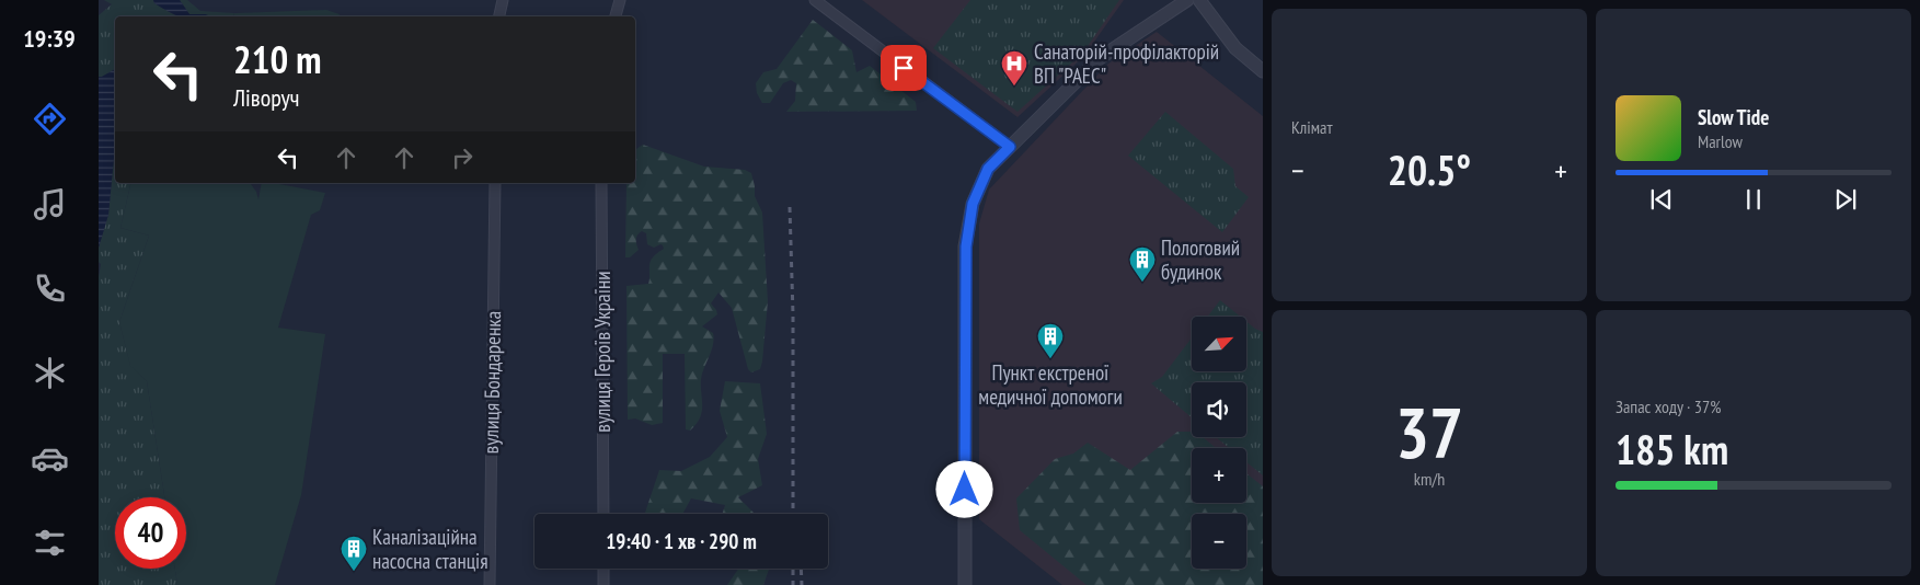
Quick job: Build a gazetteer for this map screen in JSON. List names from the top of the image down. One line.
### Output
{"streets":{"street":["вулиця Героїв України","вулиця Бондаренка"]},"places":{"hospital":["Санаторій-профілакторій ВП \"РАЕС\""],"building":["Пологовий будинок","Пункт екстреної медичної допомоги","Каналізаційна насосна станція"]},"north":"top right","page":{"tabs":"19:39","tile":["Клімат",["37","km/h"],["Запас ходу · 37%","185 km"]],"turn":["210 m","Ліворуч"],"song":["Slow Tide","Marlow"],"heat":["−","20.5°","+"],"map_buttons":["+","−"],"limit":"40","trip":"19:40 · 1 хв · 290 m"}}
